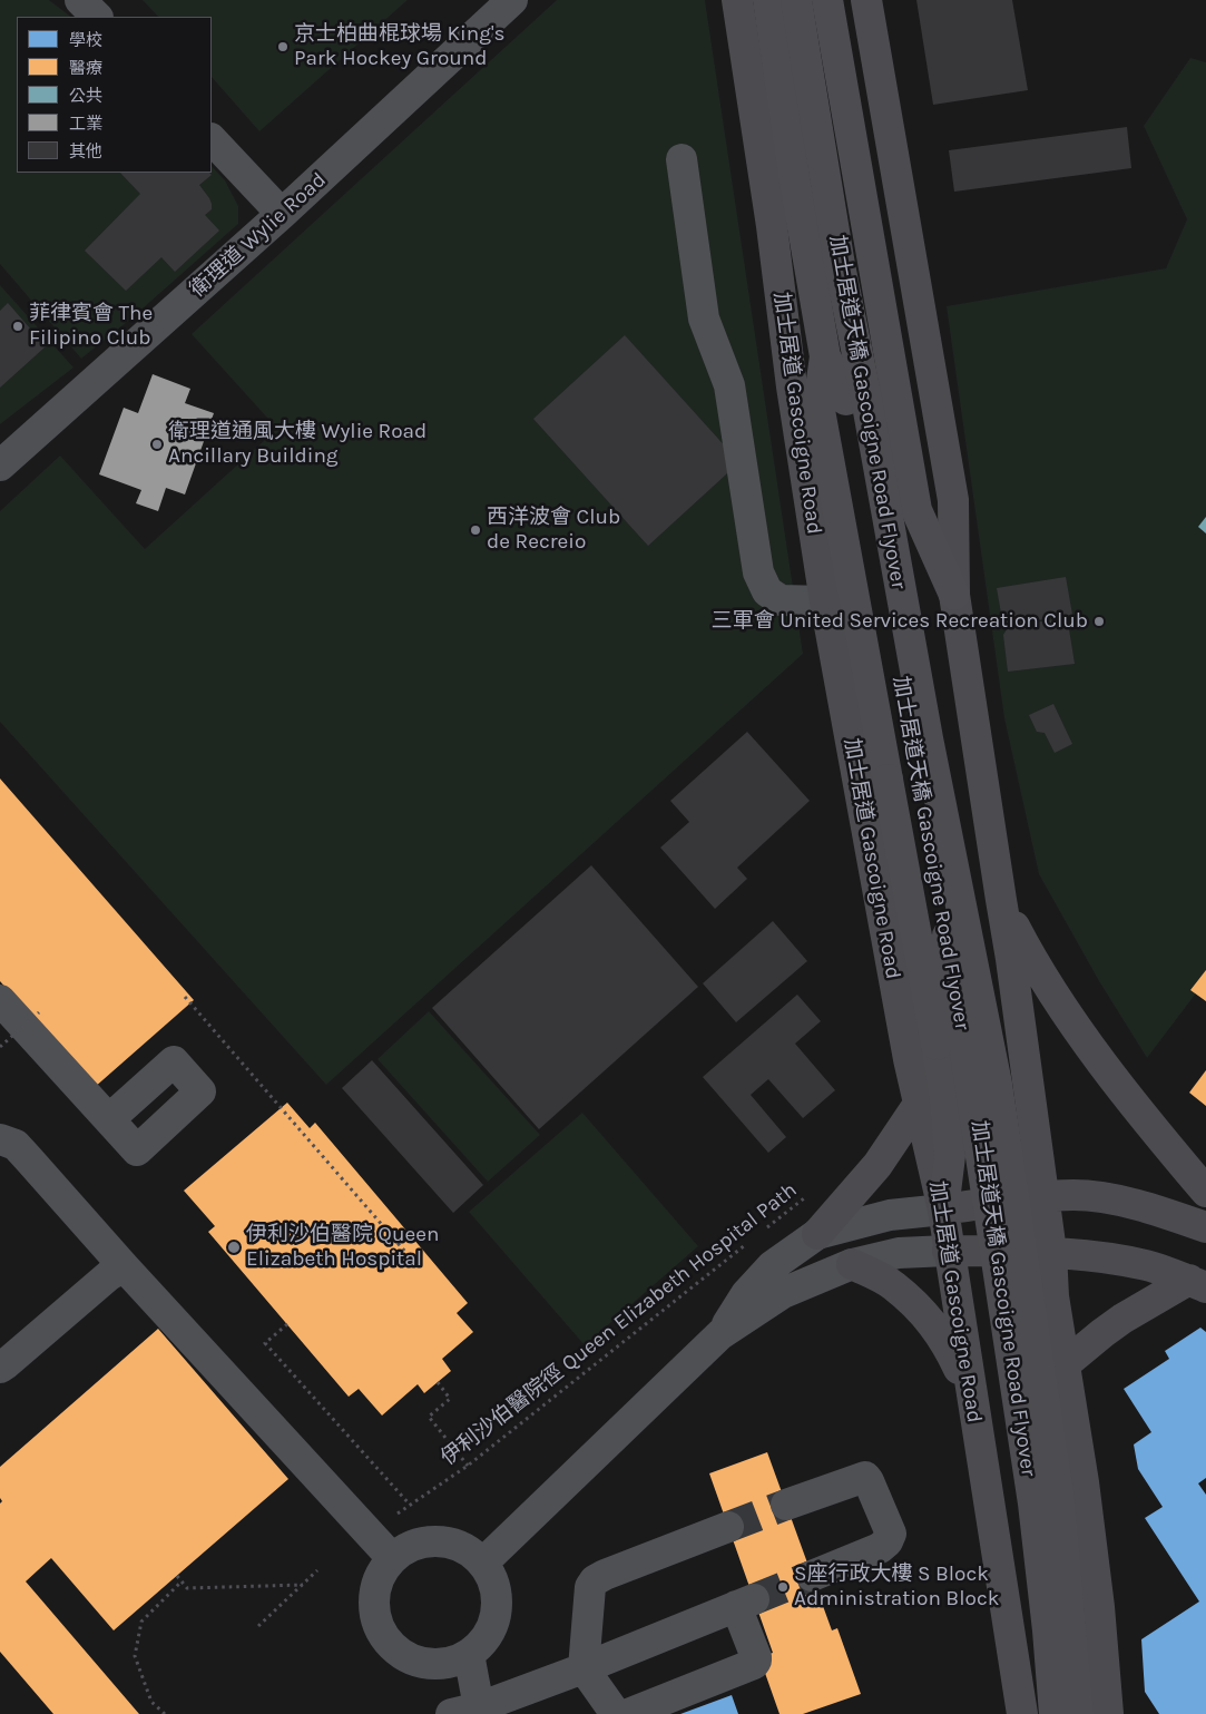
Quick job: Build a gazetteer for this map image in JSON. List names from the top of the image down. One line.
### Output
{"streets":{"highway":["加士居道天橋 Gascoigne Road Flyover"],"main road":["加士居道 Gascoigne Road"],"street":["衛理道 Wylie Road"],"path":["伊利沙伯醫院徑 Queen Elizabeth Hospital Path"]},"places":["京士柏曲棍球場 King's Park Hockey Ground","菲律賓會 The Filipino Club","衛理道通風大樓 Wylie Road Ancillary Building","西洋波會 Club de Recreio","三軍會 United Services Recreation Club","伊利沙伯醫院 Queen Elizabeth Hospital","S座行政大樓 S Block Administration Block"],"legend":["學校","醫療","公共","工業","其他"]}
